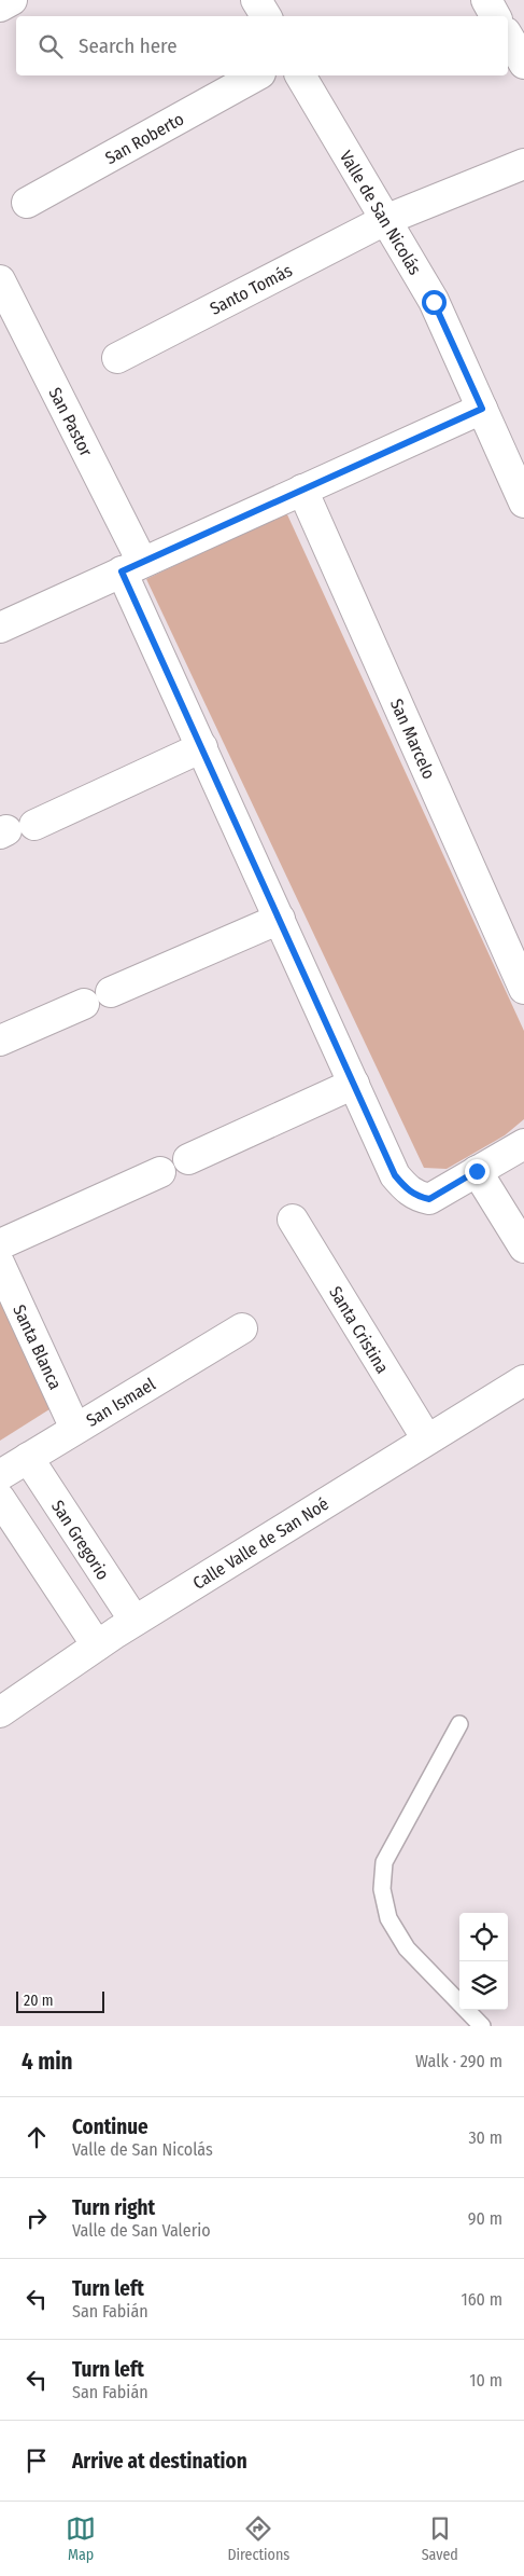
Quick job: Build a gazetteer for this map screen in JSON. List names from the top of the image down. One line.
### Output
{"streets":{"street":["San Roberto","Valle de San Nicolás","Santo Tomás","San Pastor","San Marcelo","Santa Cristina","Santa Blanca","San Ismael","San Gregorio","Calle Valle de San Noé"]},"crossings":[["Valle de San Nicolás","Santo Tomás"],["Santa Cristina","Calle Valle de San Noé"],["Santa Blanca","San Ismael"],["San Ismael","San Gregorio"],["San Gregorio","Calle Valle de San Noé"]],"scale_bar":"20 m","page":{"search":"Search here","scale":"20 m","heading":["4 min","Walk · 290 m"],"list":[["Continue","Valle de San Nicolás","30 m"],["Turn right","Valle de San Valerio","90 m"],["Turn left","San Fabián","160 m"],["Turn left","San Fabián","10 m"],"Arrive at destination"],"nav":["Map","Directions","Saved"]}}
